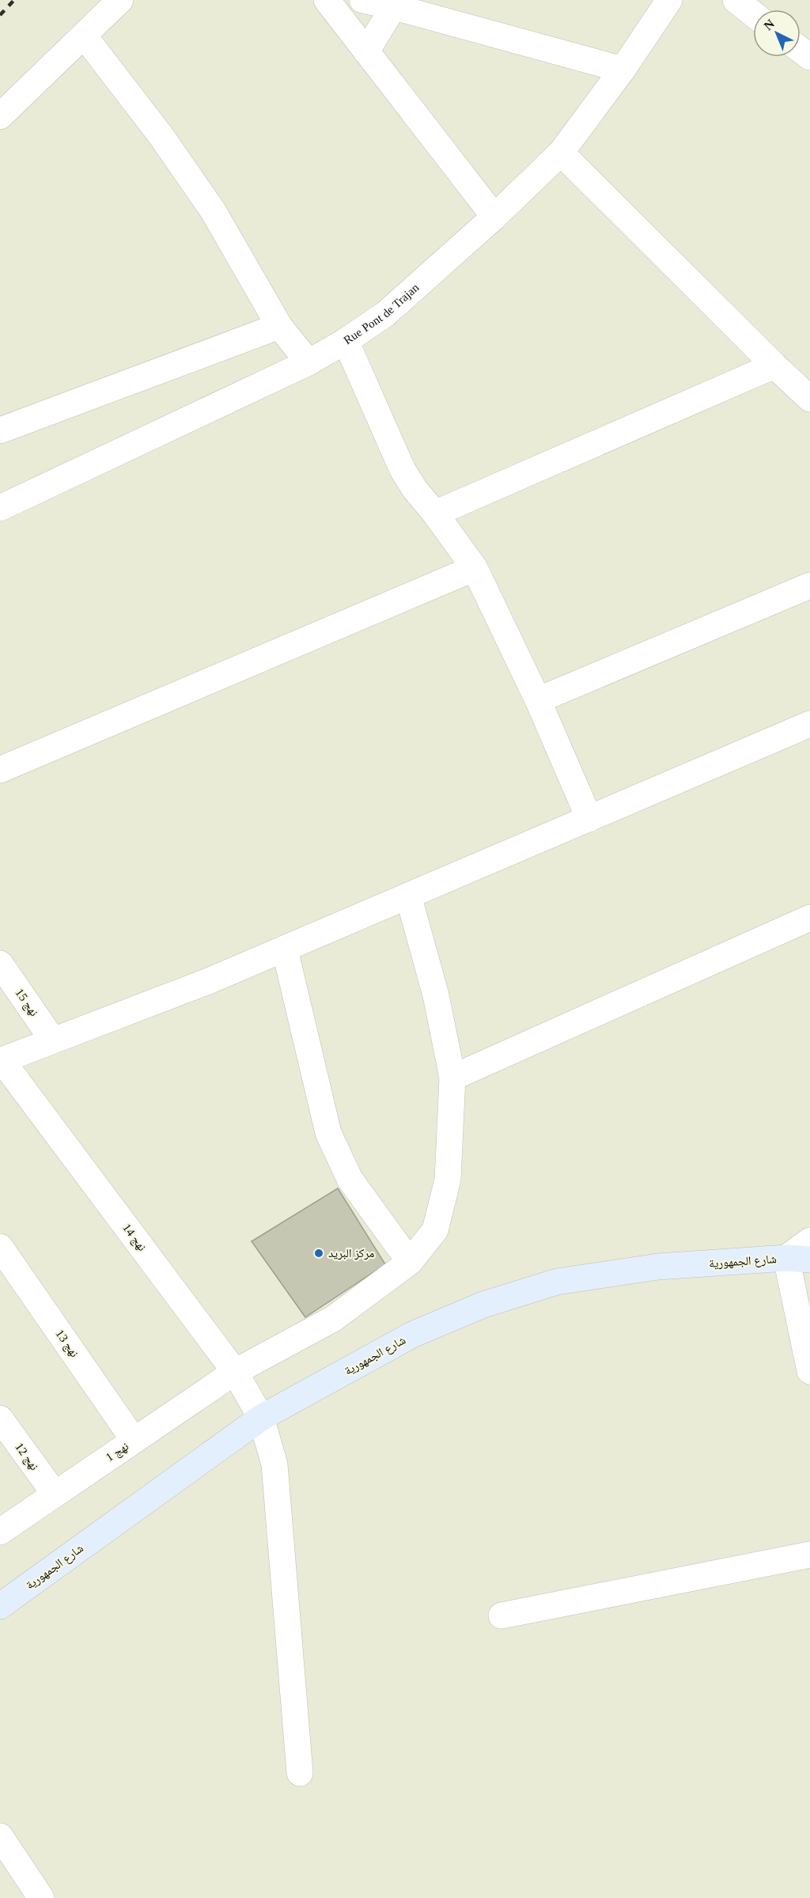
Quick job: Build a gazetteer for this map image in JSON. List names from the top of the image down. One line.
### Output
{"streets":{"main road":["شارع الجمهورية"],"street":["Rue Pont de Trajan","نهج 15","نهج 14","نهج 13","نهج 1","نهج 12"]},"crossings":[["نهج 14","شارع الجمهورية"],["نهج 14","نهج 1"],["نهج 13","نهج 1"],["نهج 1","نهج 12"]],"places":["مركز البريد"],"north":"top left"}
